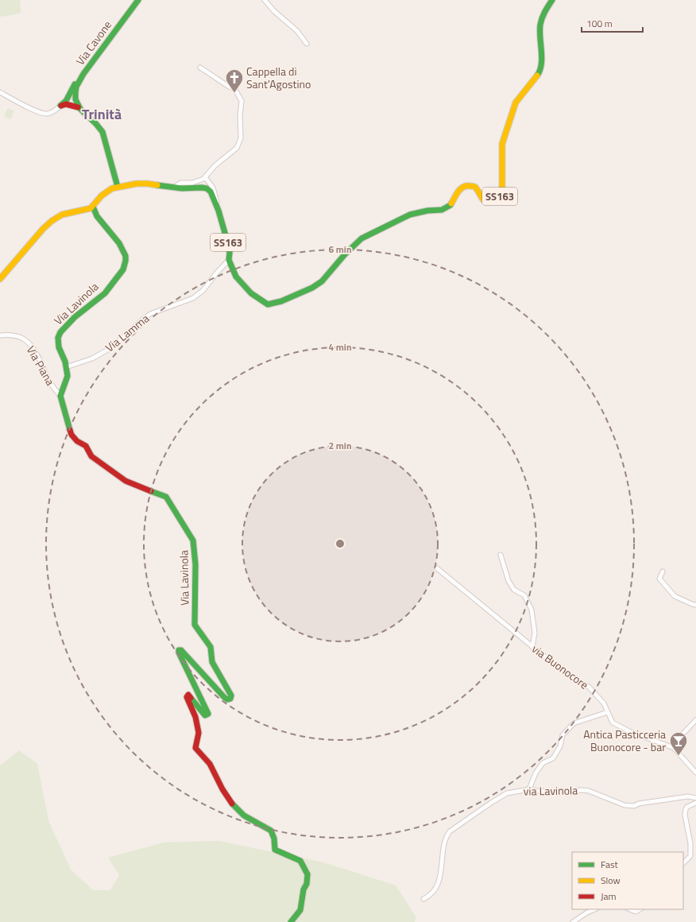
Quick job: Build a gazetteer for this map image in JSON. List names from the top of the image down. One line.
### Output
{"streets":{"main road":["Via Cavone","SS163","Via Lavinola"],"street":["Via Lamma","Via Piana","via Buonocore","via Lavinola"]},"crossings":[["SS163","Via Lavinola"],["SS163","Via Lamma"],["Via Lavinola","Via Lamma"],["Via Lavinola","Via Piana"]],"districts":["Trinità"],"places":{"church":["Cappella di Sant'Agostino"],"bar":["Antica Pasticceria Buonocore - bar"]},"legend":["Fast","Slow","Jam"],"scale_bar":"100 m","rings":["6 min","4 min","2 min"]}
